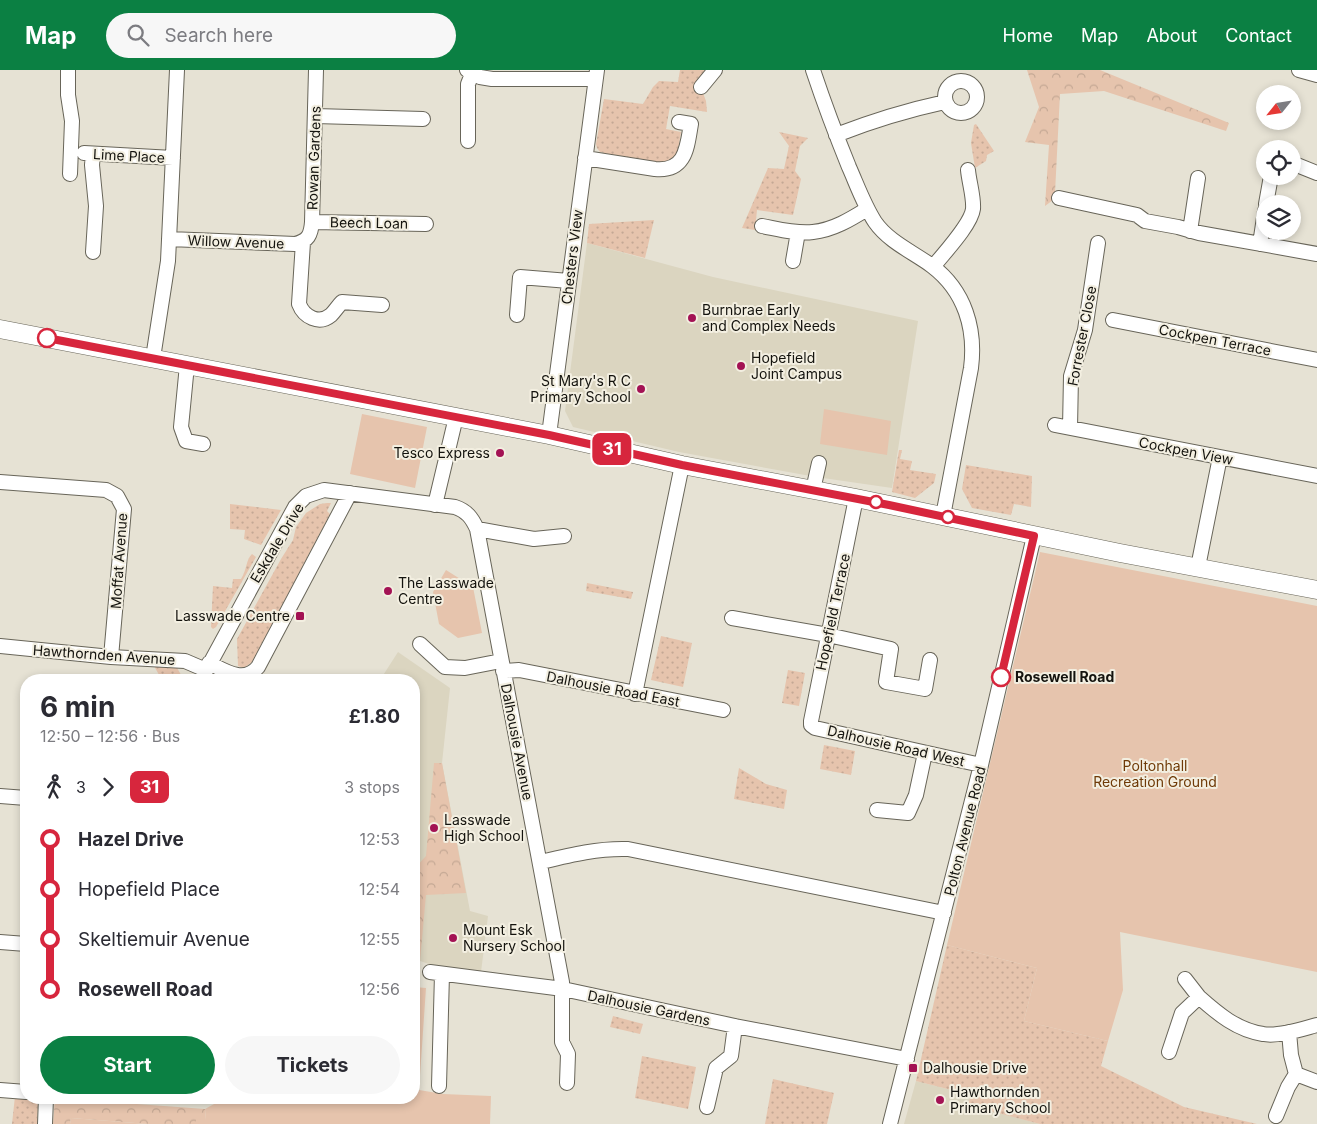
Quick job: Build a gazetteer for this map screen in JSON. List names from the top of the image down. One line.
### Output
{"streets":{"street":["Lime Place","Rowan Gardens","Beech Loan","Willow Avenue","Chesters View","Forrester Close","Cockpen Terrace","Cockpen View","Eskdale Drive","Moffat Avenue","Hopefield Terrace","Hawthornden Avenue","Dalhousie Road East","Dalhousie Avenue","Dalhousie Road West","Polton Avenue Road","Dalhousie Gardens"]},"crossings":[["Rowan Gardens","Beech Loan"],["Rowan Gardens","Willow Avenue"],["Forrester Close","Cockpen View"],["Eskdale Drive","Hawthornden Avenue"],["Eskdale Drive","Dalhousie Avenue"],["Moffat Avenue","Hawthornden Avenue"],["Hopefield Terrace","Dalhousie Road West"],["Dalhousie Road East","Dalhousie Avenue"],["Dalhousie Avenue","Dalhousie Gardens"],["Dalhousie Road West","Polton Avenue Road"],["Polton Avenue Road","Dalhousie Gardens"]],"parks":["Poltonhall Recreation Ground"],"places":{"other":["Burnbrae Early and Complex Needs","Hopefield Joint Campus","St Mary's R C Primary School","Tesco Express","The Lasswade Centre","Rosewell Road","Lasswade High School","Mount Esk Nursery School","Hawthornden Primary School"],"transit":["Lasswade Centre","Dalhousie Drive"]},"lines":["bus line 31"],"north":"bottom left","page":{"header":"Map","search":"Search here","nav":["Home","Map","About","Contact"],"on_map":"31","heading":["6 min","12:50 – 12:56 · Bus","£1.80"],"legs":["3","31","3 stops"],"list":[{"name":"Hazel Drive","value":"12:53"},{"name":"Hopefield Place","value":"12:54"},{"name":"Skeltiemuir Avenue","value":"12:55"},{"name":"Rosewell Road","value":"12:56"}],"buttons":["Start","Tickets"]}}
